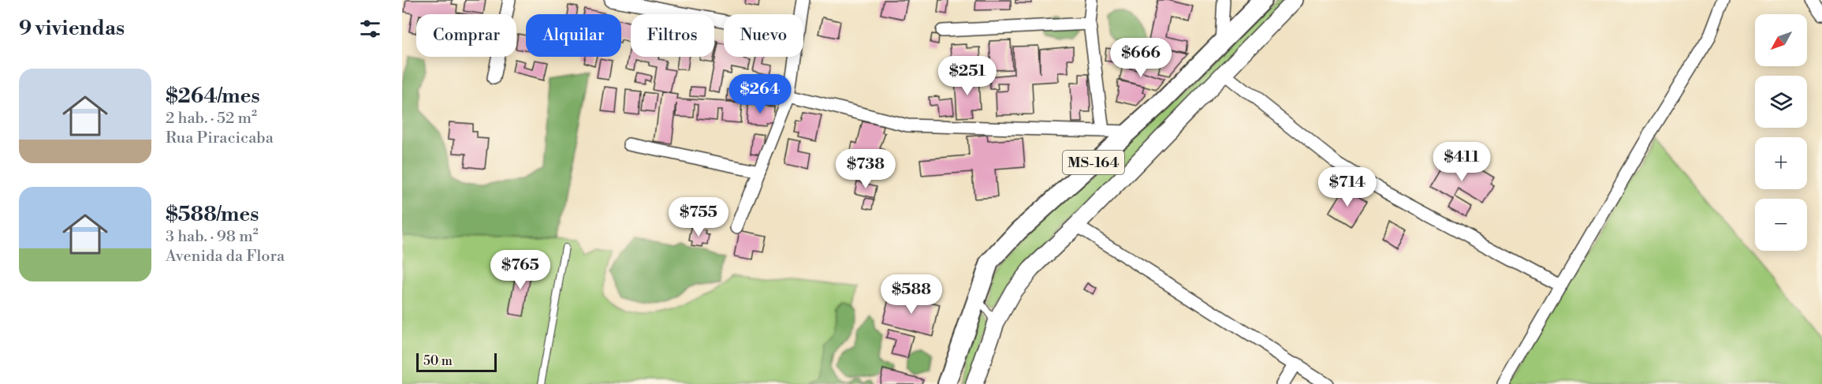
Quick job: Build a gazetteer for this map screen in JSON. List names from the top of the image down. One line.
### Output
{"streets":{"main road":["MS-164"]},"scale_bar":"50 m","north":"bottom left","page":{"heading":"9 viviendas","map_buttons":["+","−"],"chip":["Comprar","Alquilar","Filtros","Nuevo"],"price":["$666","$251","$264","$411","$738","$714","$755","$765","$588"],"list":[{"name":"$264/mes","note":"2 hab. · 52 m² · Rua Piracicaba"},{"name":"$588/mes","note":"3 hab. · 98 m² · Avenida da Flora"}],"scale":"50 m"}}
